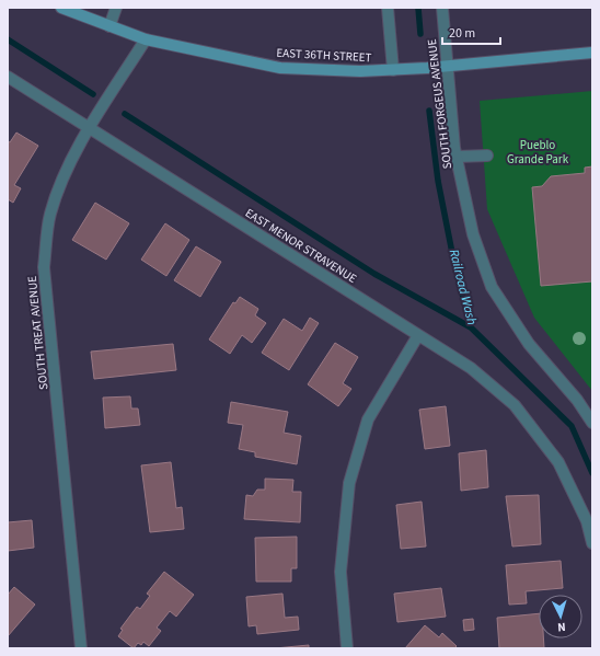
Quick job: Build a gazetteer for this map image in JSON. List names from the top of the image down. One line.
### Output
{"streets":{"main road":["EAST 36TH STREET"],"street":["SOUTH FORGEUS AVENUE","EAST MENOR STRAVENUE","SOUTH TREAT AVENUE"]},"crossings":[["EAST 36TH STREET","SOUTH FORGEUS AVENUE"],["EAST 36TH STREET","SOUTH TREAT AVENUE"],["EAST MENOR STRAVENUE","SOUTH TREAT AVENUE"]],"water":["Railroad Wash"],"parks":["Pueblo Grande Park"],"scale_bar":"20 m","north":"bottom"}
